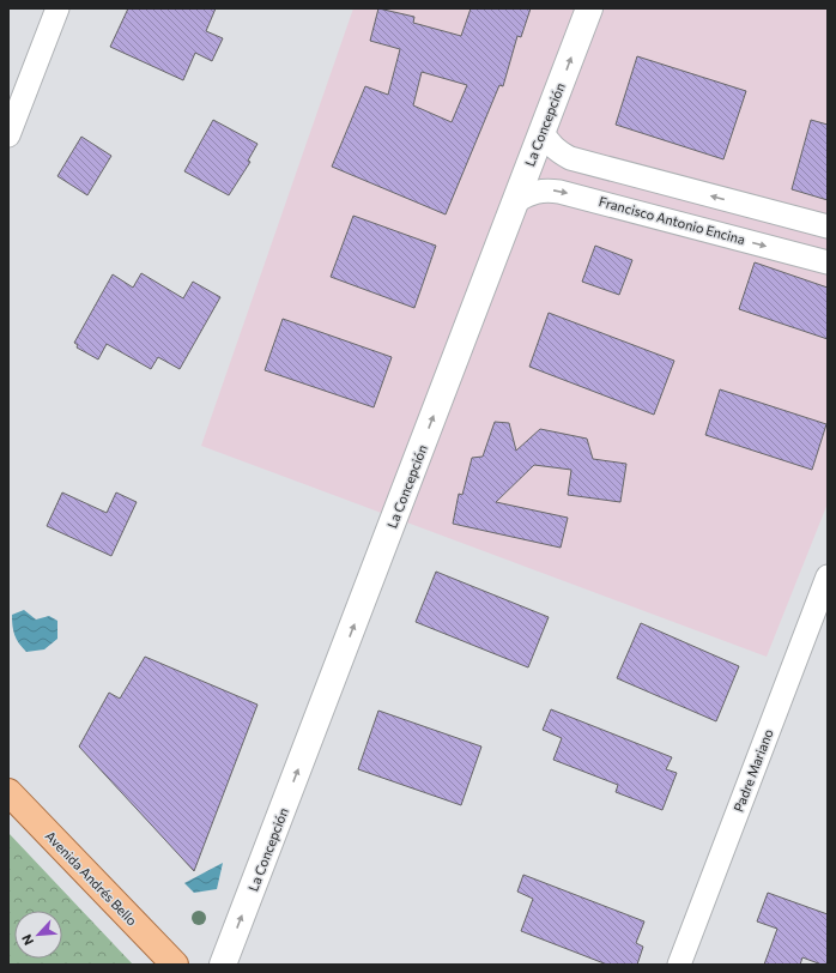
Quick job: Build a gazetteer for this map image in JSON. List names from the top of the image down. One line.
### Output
{"streets":{"main road":["Avenida Andrés Bello"],"street":["La Concepción","Francisco Antonio Encina","Padre Mariano"]},"crossings":[["La Concepción","Francisco Antonio Encina"]],"one_way":["La Concepción"],"north":"bottom left"}
